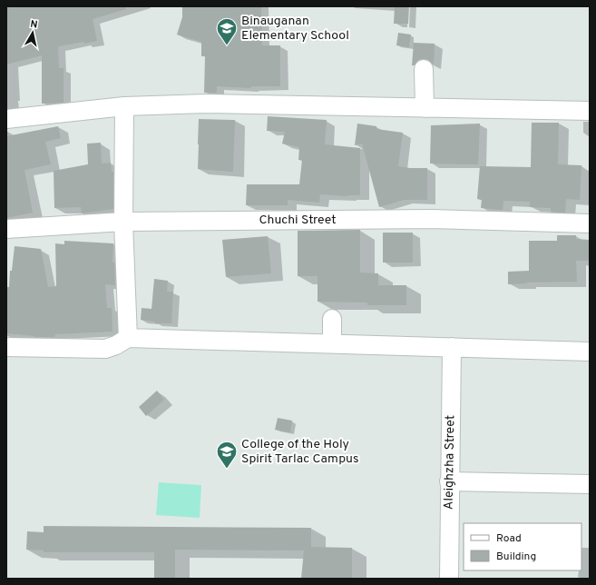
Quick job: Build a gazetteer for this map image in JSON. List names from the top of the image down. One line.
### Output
{"streets":{"street":["Chuchi Street","Aleighzha Street"]},"places":{"school or university":["Binauganan Elementary School","College of the Holy Spirit Tarlac Campus"]},"legend":["Road","Building"],"north":"top"}
